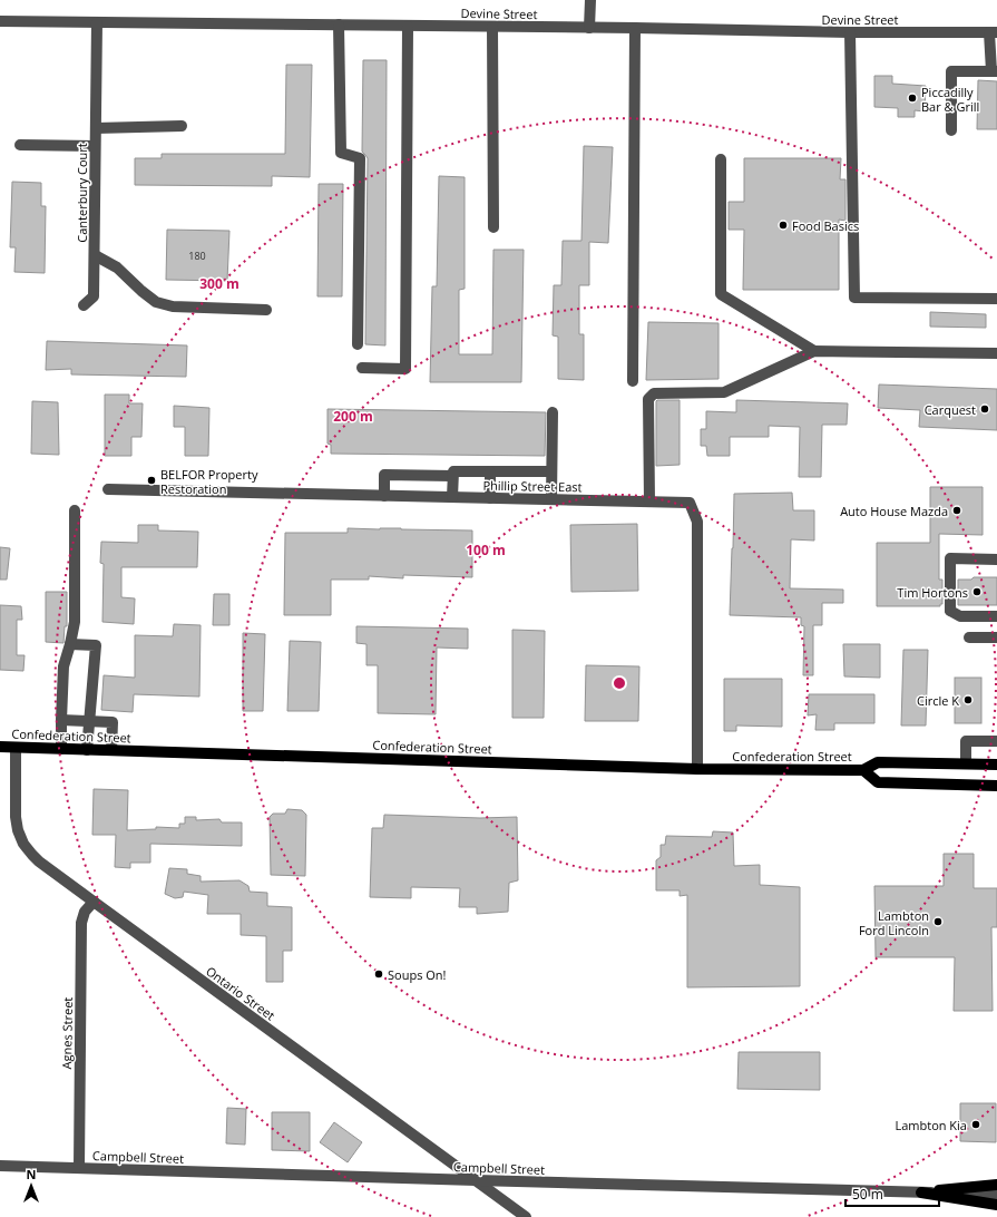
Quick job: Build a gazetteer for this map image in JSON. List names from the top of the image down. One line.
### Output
{"streets":{"main road":["Confederation Street"],"street":["Devine Street","Canterbury Court","Phillip Street East","Ontario Street","Agnes Street","Campbell Street"]},"crossings":[["Devine Street","Canterbury Court"],["Phillip Street East","Confederation Street"],["Confederation Street","Ontario Street"],["Ontario Street","Agnes Street"],["Ontario Street","Campbell Street"],["Agnes Street","Campbell Street"]],"places":["Piccadilly Bar & Grill","Food Basics","Carquest","BELFOR Property Restoration","Auto House Mazda","Tim Hortons","Circle K","Lambton Ford Lincoln","Soups On!","Lambton Kia"],"house_numbers":["180"],"scale_bar":"50 m","north":"top","rings":["300 m","200 m","100 m"]}
